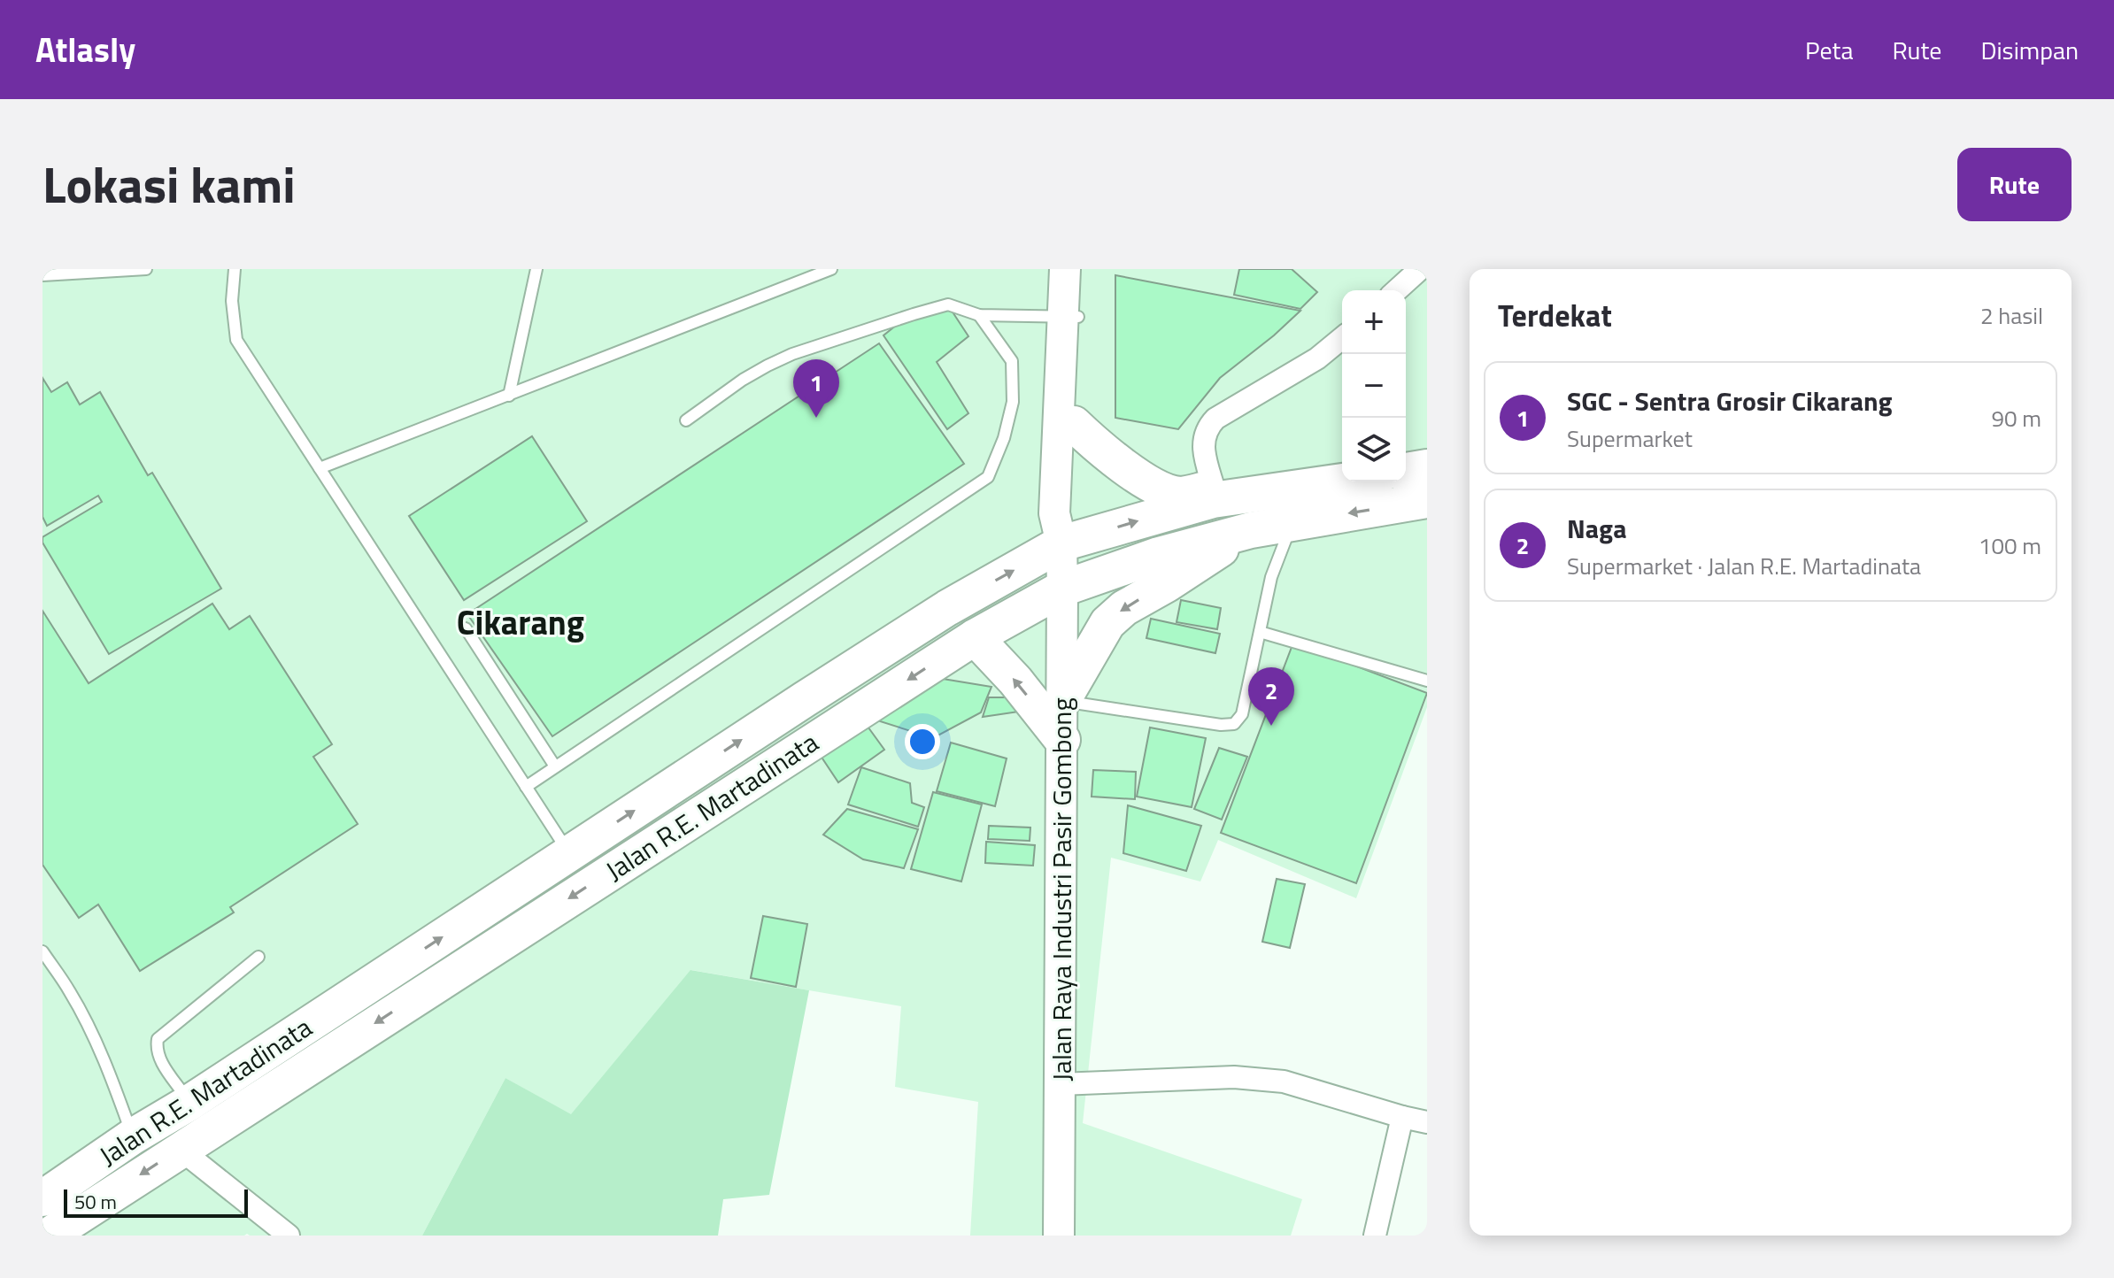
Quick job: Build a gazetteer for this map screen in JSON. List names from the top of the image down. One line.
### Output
{"streets":{"highway":["Jalan R.E. Martadinata"],"main road":["Jalan Raya Industri Pasir Gombong"]},"crossings":[["Jalan R.E. Martadinata","Jalan Raya Industri Pasir Gombong"]],"districts":["Cikarang"],"scale_bar":"50 m","page":{"header":"Atlasly","nav":["Peta","Rute","Disimpan"],"title":"Lokasi kami","buttons":"Rute","heading":["Terdekat","2 hasil"],"map_buttons":["+","−"],"pins":["1","2"],"list":[{"mark":"1","name":"SGC - Sentra Grosir Cikarang","note":"Supermarket","value":"90 m"},{"mark":"2","name":"Naga","note":"Supermarket · Jalan R.E. Martadinata","value":"100 m"}],"scale":"50 m"}}
